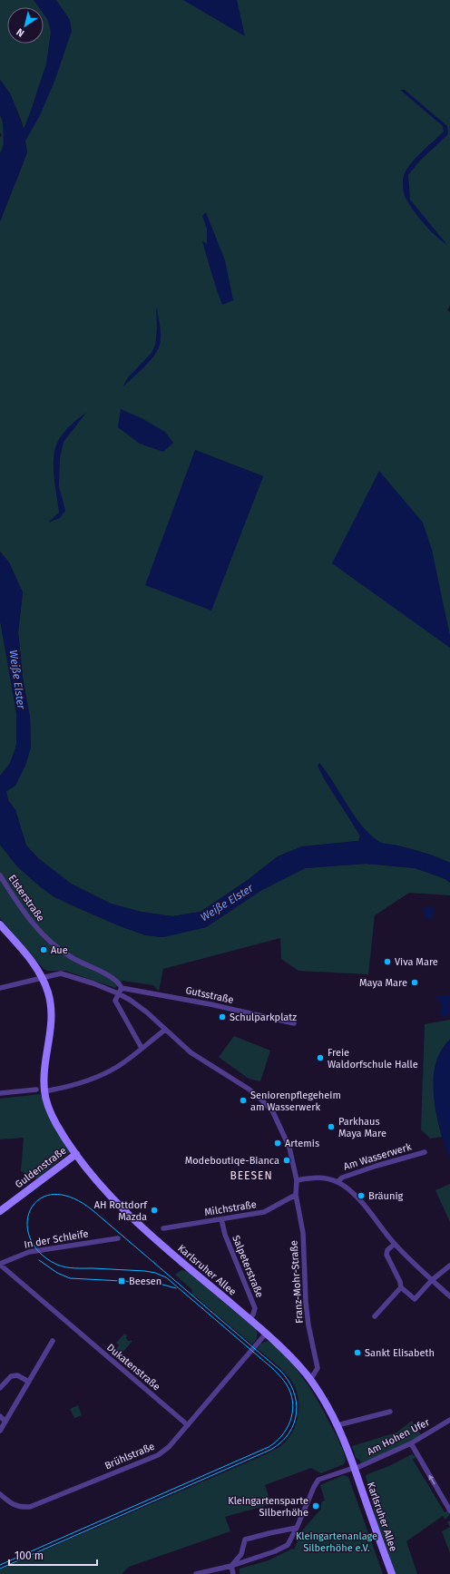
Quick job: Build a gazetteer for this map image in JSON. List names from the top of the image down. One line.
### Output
{"streets":{"street":["Elsterstraße","Gutsstraße","Am Wasserwerk","Guldenstraße","Milchstraße","In der Schleife","Salpeterstraße","Karlsruher Allee","Franz-Mohr-Straße","Dukatenstraße","Am Hohen Ufer","Brühlstraße"]},"crossings":[["Elsterstraße","Gutsstraße"],["Guldenstraße","Karlsruher Allee"],["Milchstraße","Salpeterstraße"],["Milchstraße","Franz-Mohr-Straße"],["In der Schleife","Dukatenstraße"],["Salpeterstraße","Karlsruher Allee"],["Karlsruher Allee","Franz-Mohr-Straße"],["Karlsruher Allee","Am Hohen Ufer"],["Karlsruher Allee","Brühlstraße"],["Dukatenstraße","Brühlstraße"]],"districts":["BEESEN"],"water":["Weiße Elster"],"parks":["Kleingartenanlage Silberhöhe e.V."],"places":{"other":["Aue","Viva Mare","Maya Mare","Schulparkplatz","Freie Waldorfschule Halle","Seniorenpflegeheim am Wasserwerk","Parkhaus Maya Mare","Artemis","Modeboutiqe-Bianca","Bräunig","AH Rottdorf Mazda","Sankt Elisabeth","Kleingartensparte Silberhöhe"],"transit":["Beesen"]},"scale_bar":"100 m","north":"bottom left"}
